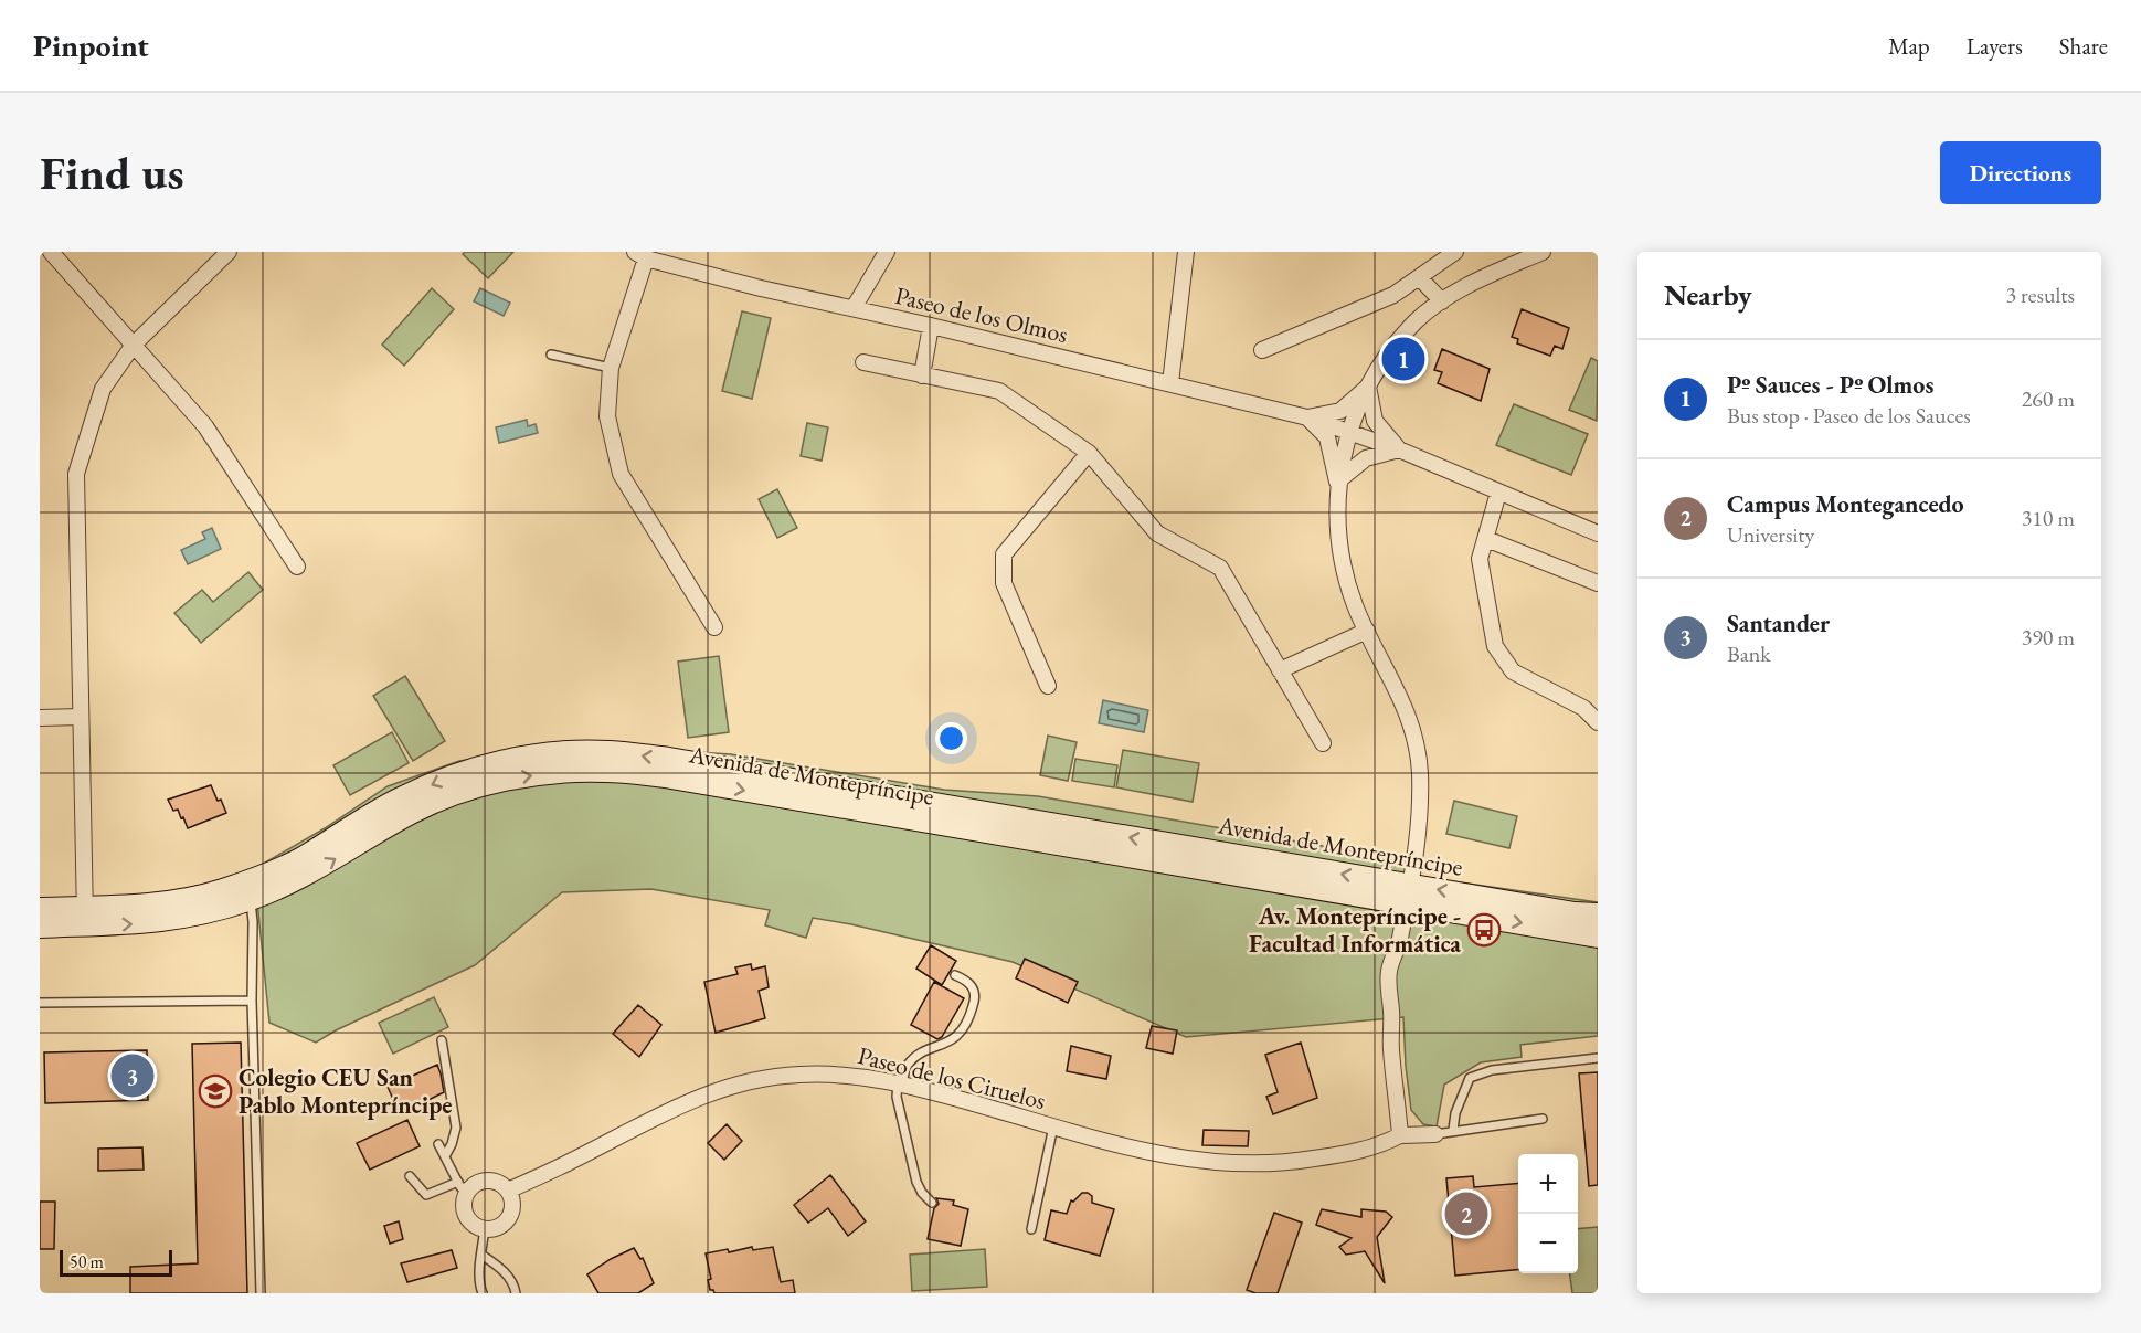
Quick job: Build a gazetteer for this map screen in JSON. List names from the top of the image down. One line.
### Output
{"streets":{"street":["Paseo de los Olmos","Avenida de Montepríncipe","Paseo de los Ciruelos"]},"places":{"bus stop":["Av. Montepríncipe - Facultad Informática"],"school or university":["Colegio CEU San Pablo Montepríncipe"]},"scale_bar":"50 m","page":{"header":"Pinpoint","nav":["Map","Layers","Share"],"buttons":"Directions","title":"Find us","heading":["Nearby","3 results"],"pins":["1","3","2"],"list":[{"mark":"1","name":"Pº Sauces - Pº Olmos","note":"Bus stop · Paseo de los Sauces","value":"260 m"},{"mark":"2","name":"Campus Montegancedo","note":"University","value":"310 m"},{"mark":"3","name":"Santander","note":"Bank","value":"390 m"}],"map_buttons":["+","−"],"scale":"50 m"}}
